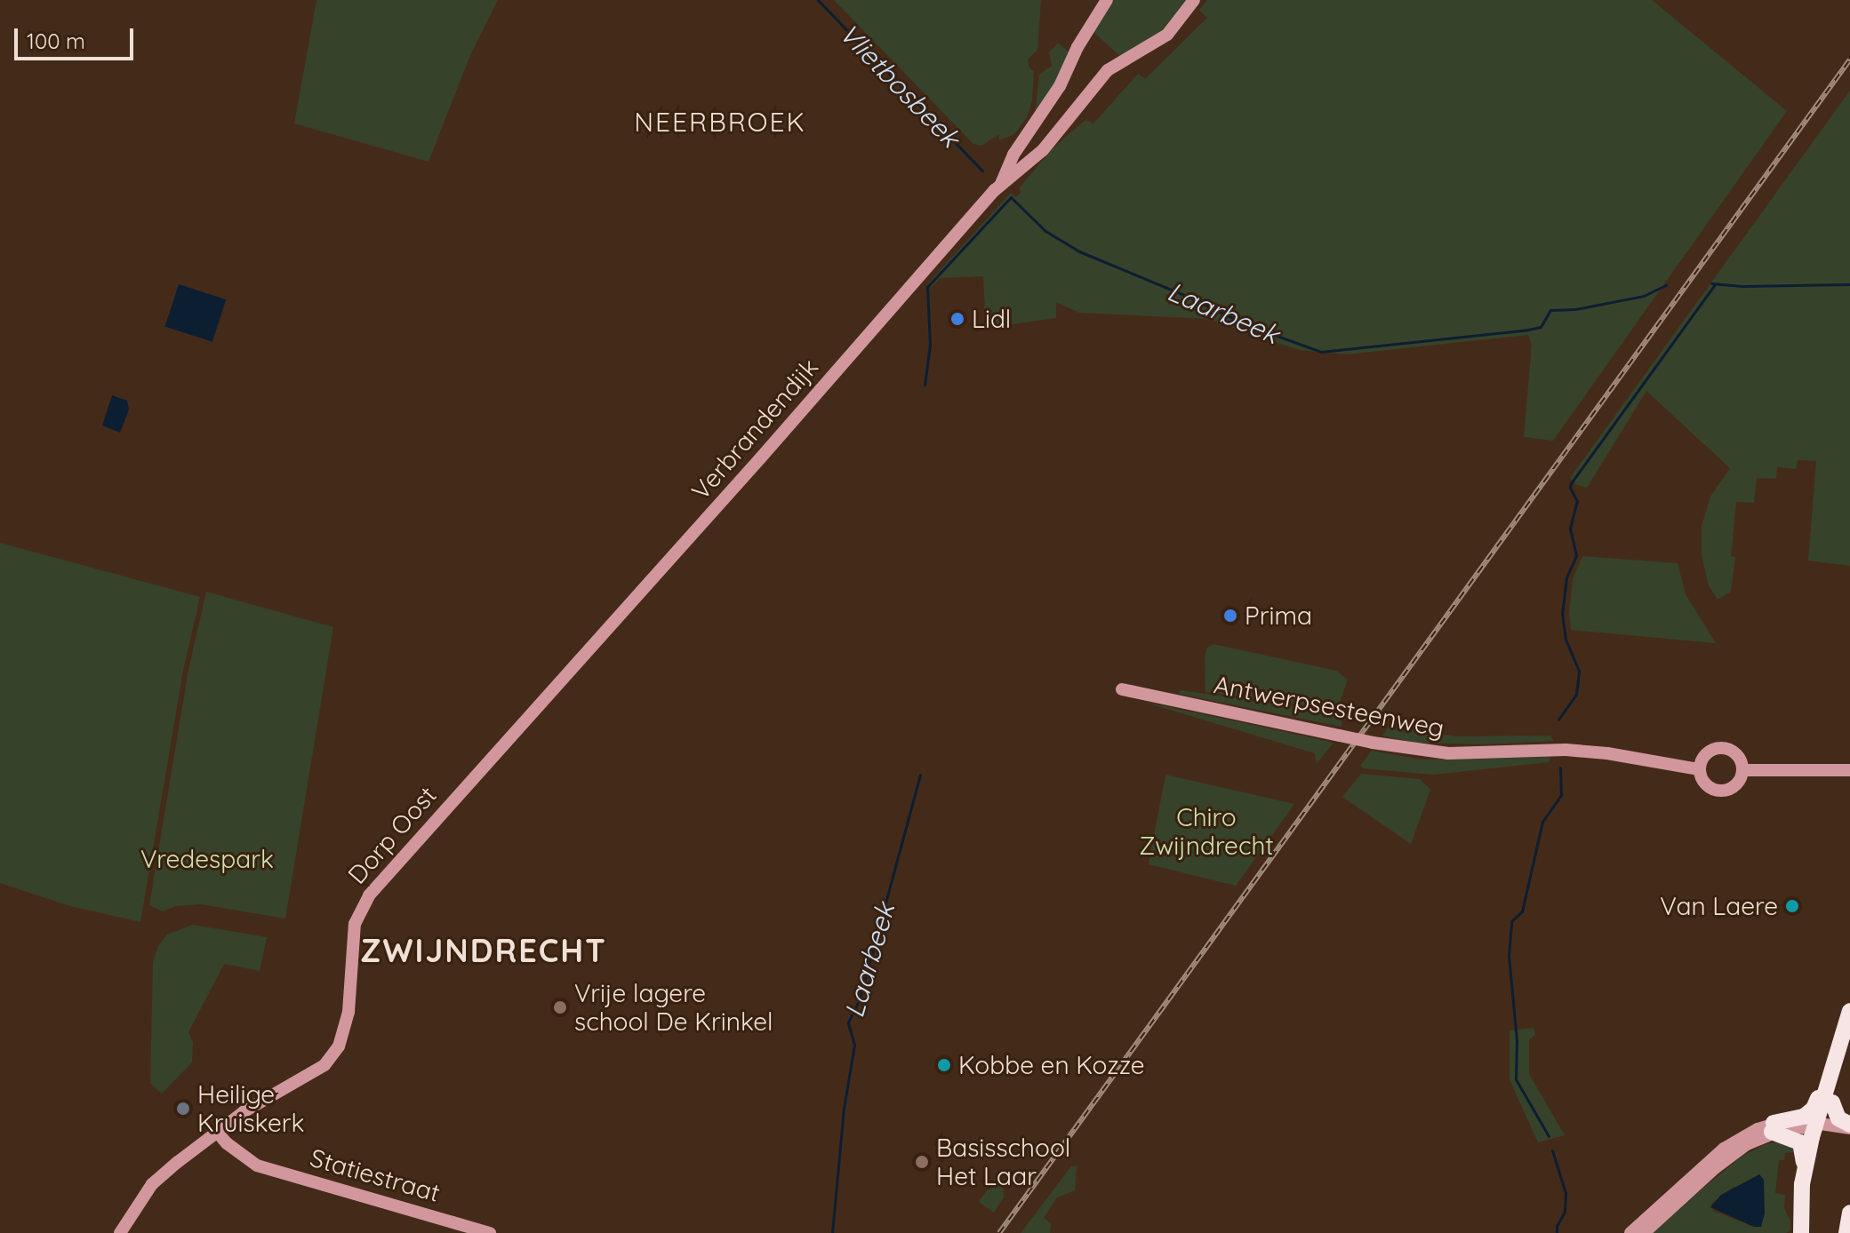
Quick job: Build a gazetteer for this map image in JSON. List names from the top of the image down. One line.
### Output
{"streets":{"main road":["Verbrandendijk","Antwerpsesteenweg","Dorp Oost","Statiestraat"]},"crossings":[["Verbrandendijk","Dorp Oost"],["Dorp Oost","Statiestraat"]],"districts":["NEERBROEK","ZWIJNDRECHT"],"water":["Vlietbosbeek","Laarbeek"],"parks":["Chiro Zwijndrecht","Vredespark"],"places":["Lidl","Prima","Van Laere","Vrije lagere school De Krinkel","Kobbe en Kozze","Heilige Kruiskerk","Basisschool Het Laar"],"scale_bar":"100 m"}
